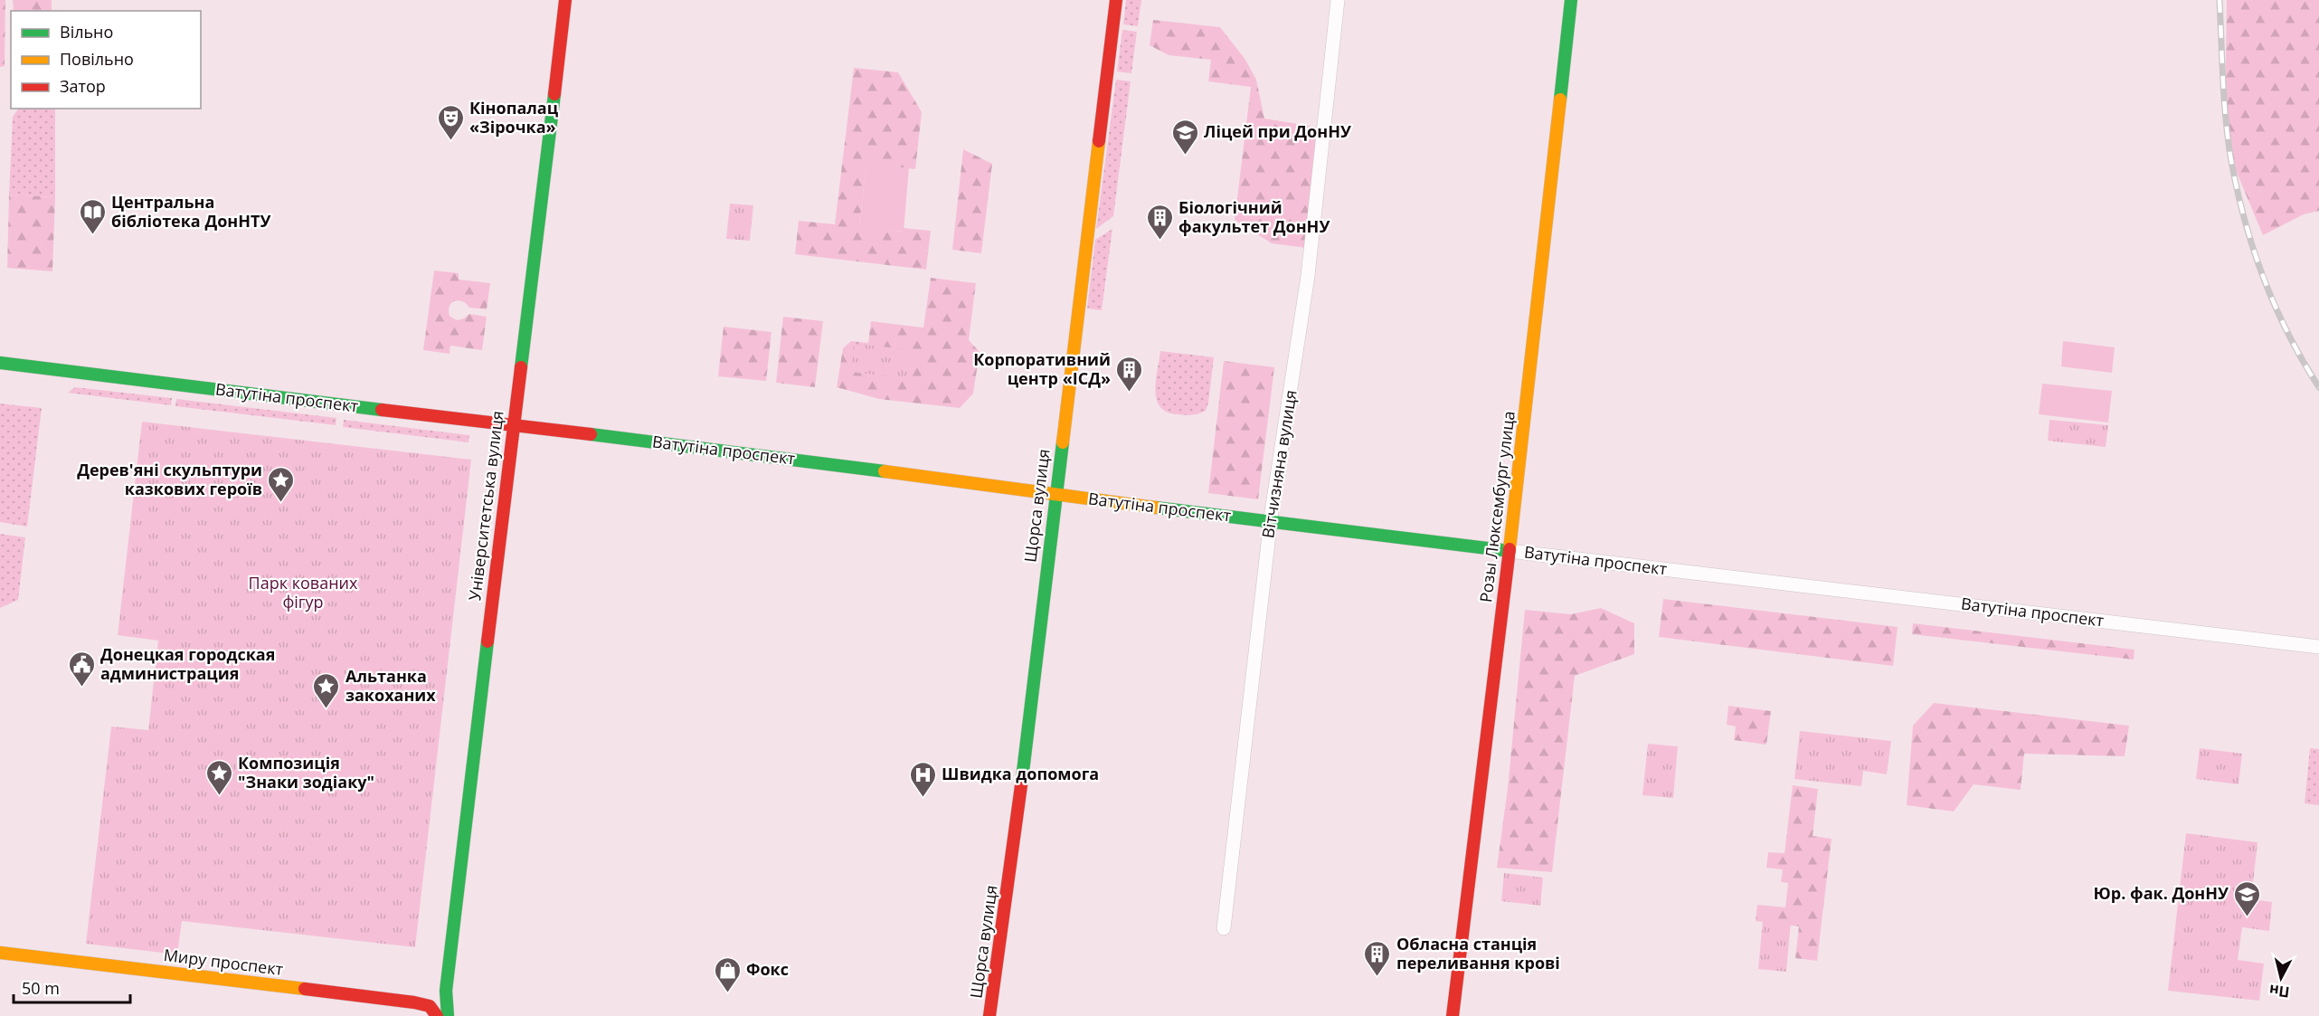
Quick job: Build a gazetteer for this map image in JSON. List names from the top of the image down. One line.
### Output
{"streets":{"street":["Ватутіна проспект","Вітчизняна вулиця","Університетська вулиця","Щорса вулиця","Розы Люксембург улица","Миру проспект"]},"crossings":[["Ватутіна проспект","Вітчизняна вулиця"],["Ватутіна проспект","Університетська вулиця"],["Ватутіна проспект","Щорса вулиця"],["Ватутіна проспект","Розы Люксембург улица"]],"parks":["Парк кованих фігур"],"places":{"theatre":["Кінопалац «Зірочка»"],"school or university":["Ліцей при ДонНУ","Юр. фак. ДонНУ"],"library":["Центральна бібліотека ДонНТУ"],"building":["Біологічний факультет ДонНУ","Корпоративний центр «ІСД»","Обласна станція переливання крові"],"place":["Дерев'яні скульптури казкових героїв","Альтанка закоханих","Композиція \"Знаки зодіаку\""],"public building":["Донецкая городская администрация"],"hospital":["Швидка допомога"],"shop":["Фокс"]},"legend":["Вільно","Повільно","Затор"],"scale_bar":"50 m","north":"bottom"}
